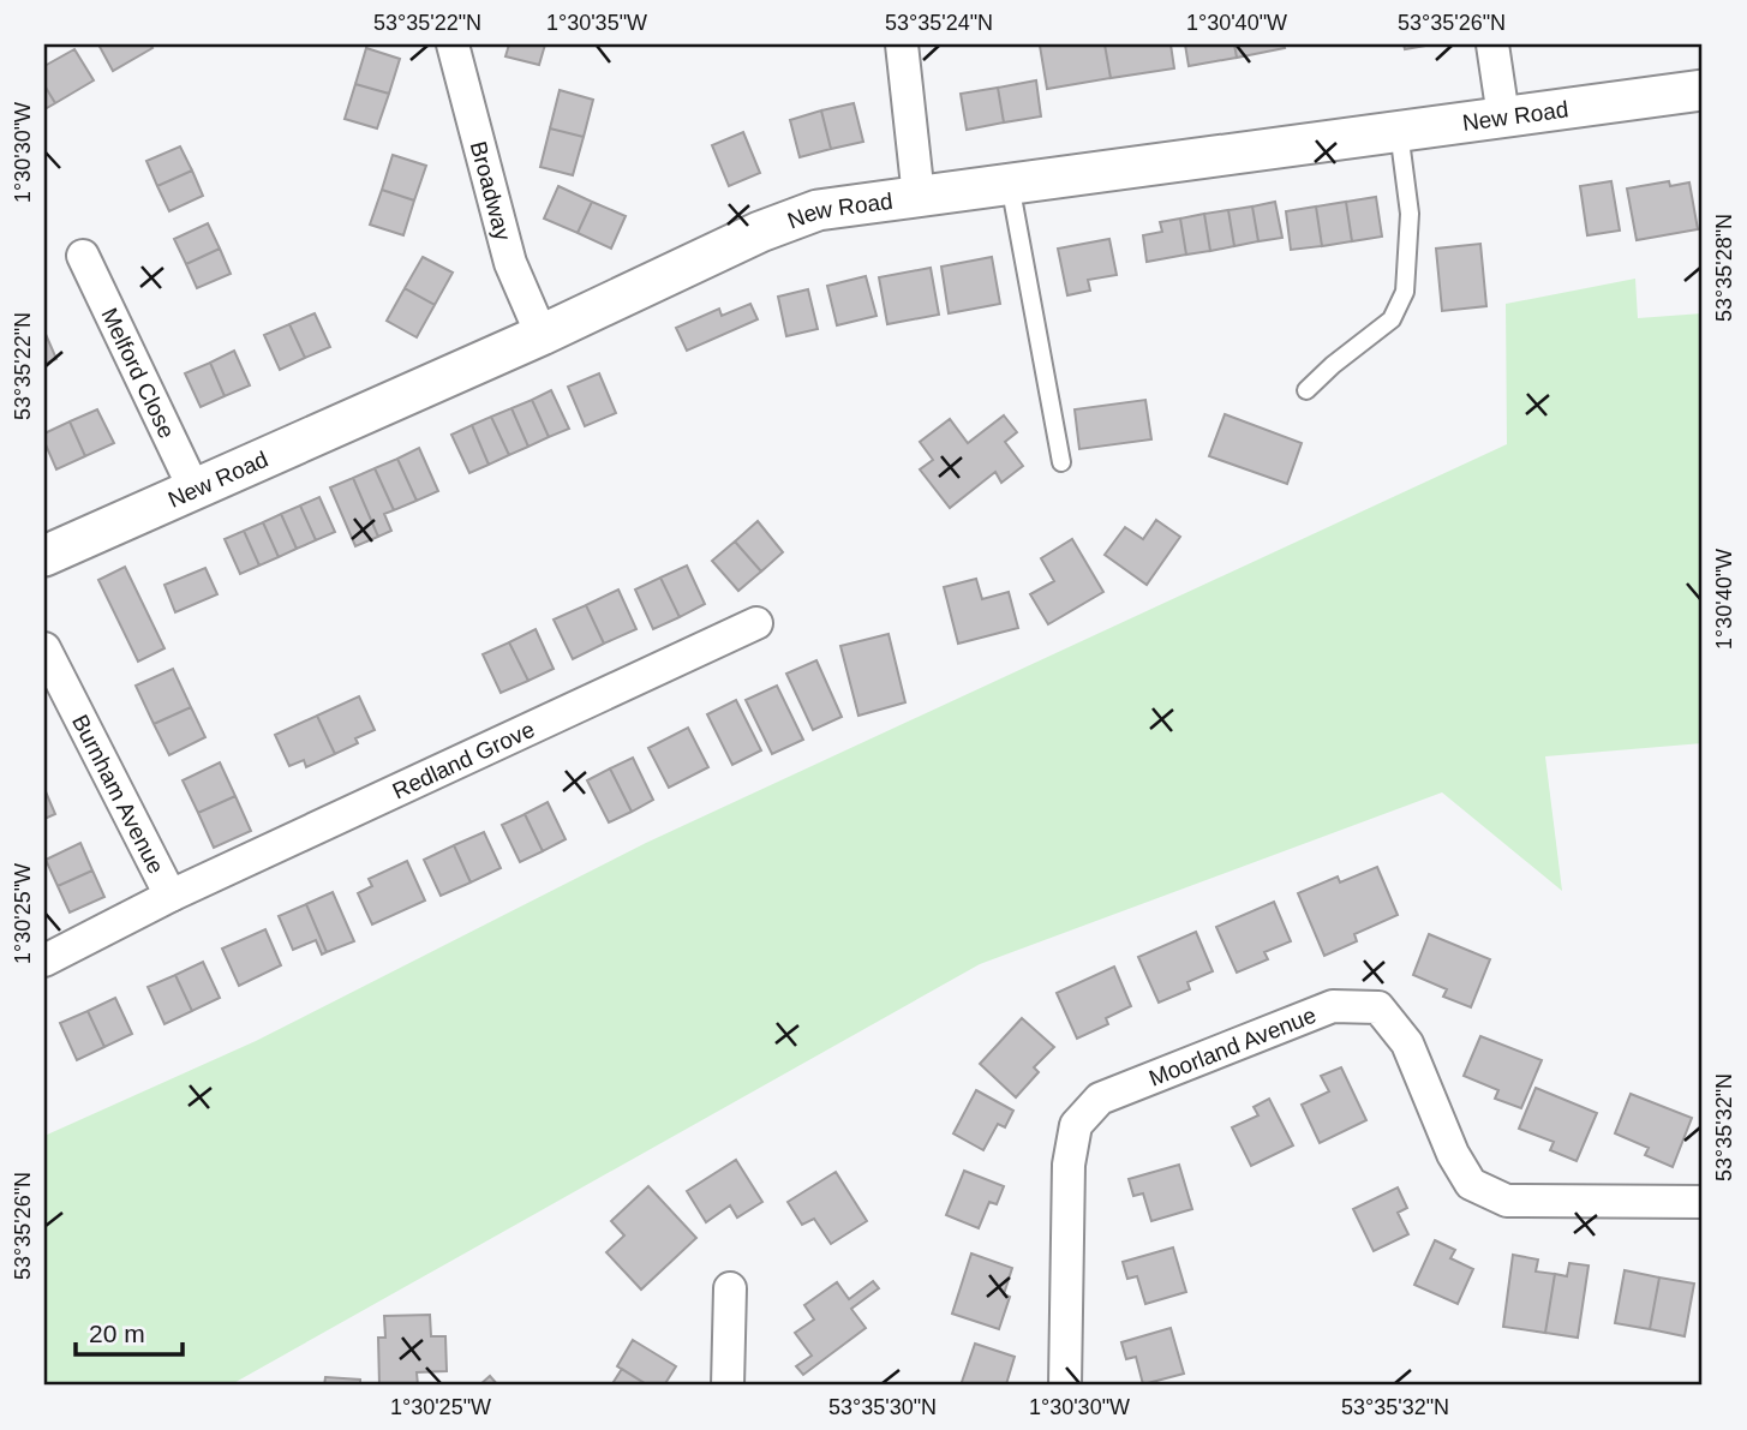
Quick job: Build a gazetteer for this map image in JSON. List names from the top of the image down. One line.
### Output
{"streets":{"street":["New Road","Broadway","Melford Close","Redland Grove","Burnham Avenue","Moorland Avenue"]},"crossings":[["New Road","Broadway"],["New Road","Melford Close"],["Redland Grove","Burnham Avenue"]],"scale_bar":"20 m","coordinates":["53°35'22\"N","1°30'35\"W","53°35'24\"N","1°30'40\"W","53°35'26\"N","1°30'30\"W","53°35'28\"N","1°30'25\"W","53°35'32\"N","53°35'30\"N"]}
